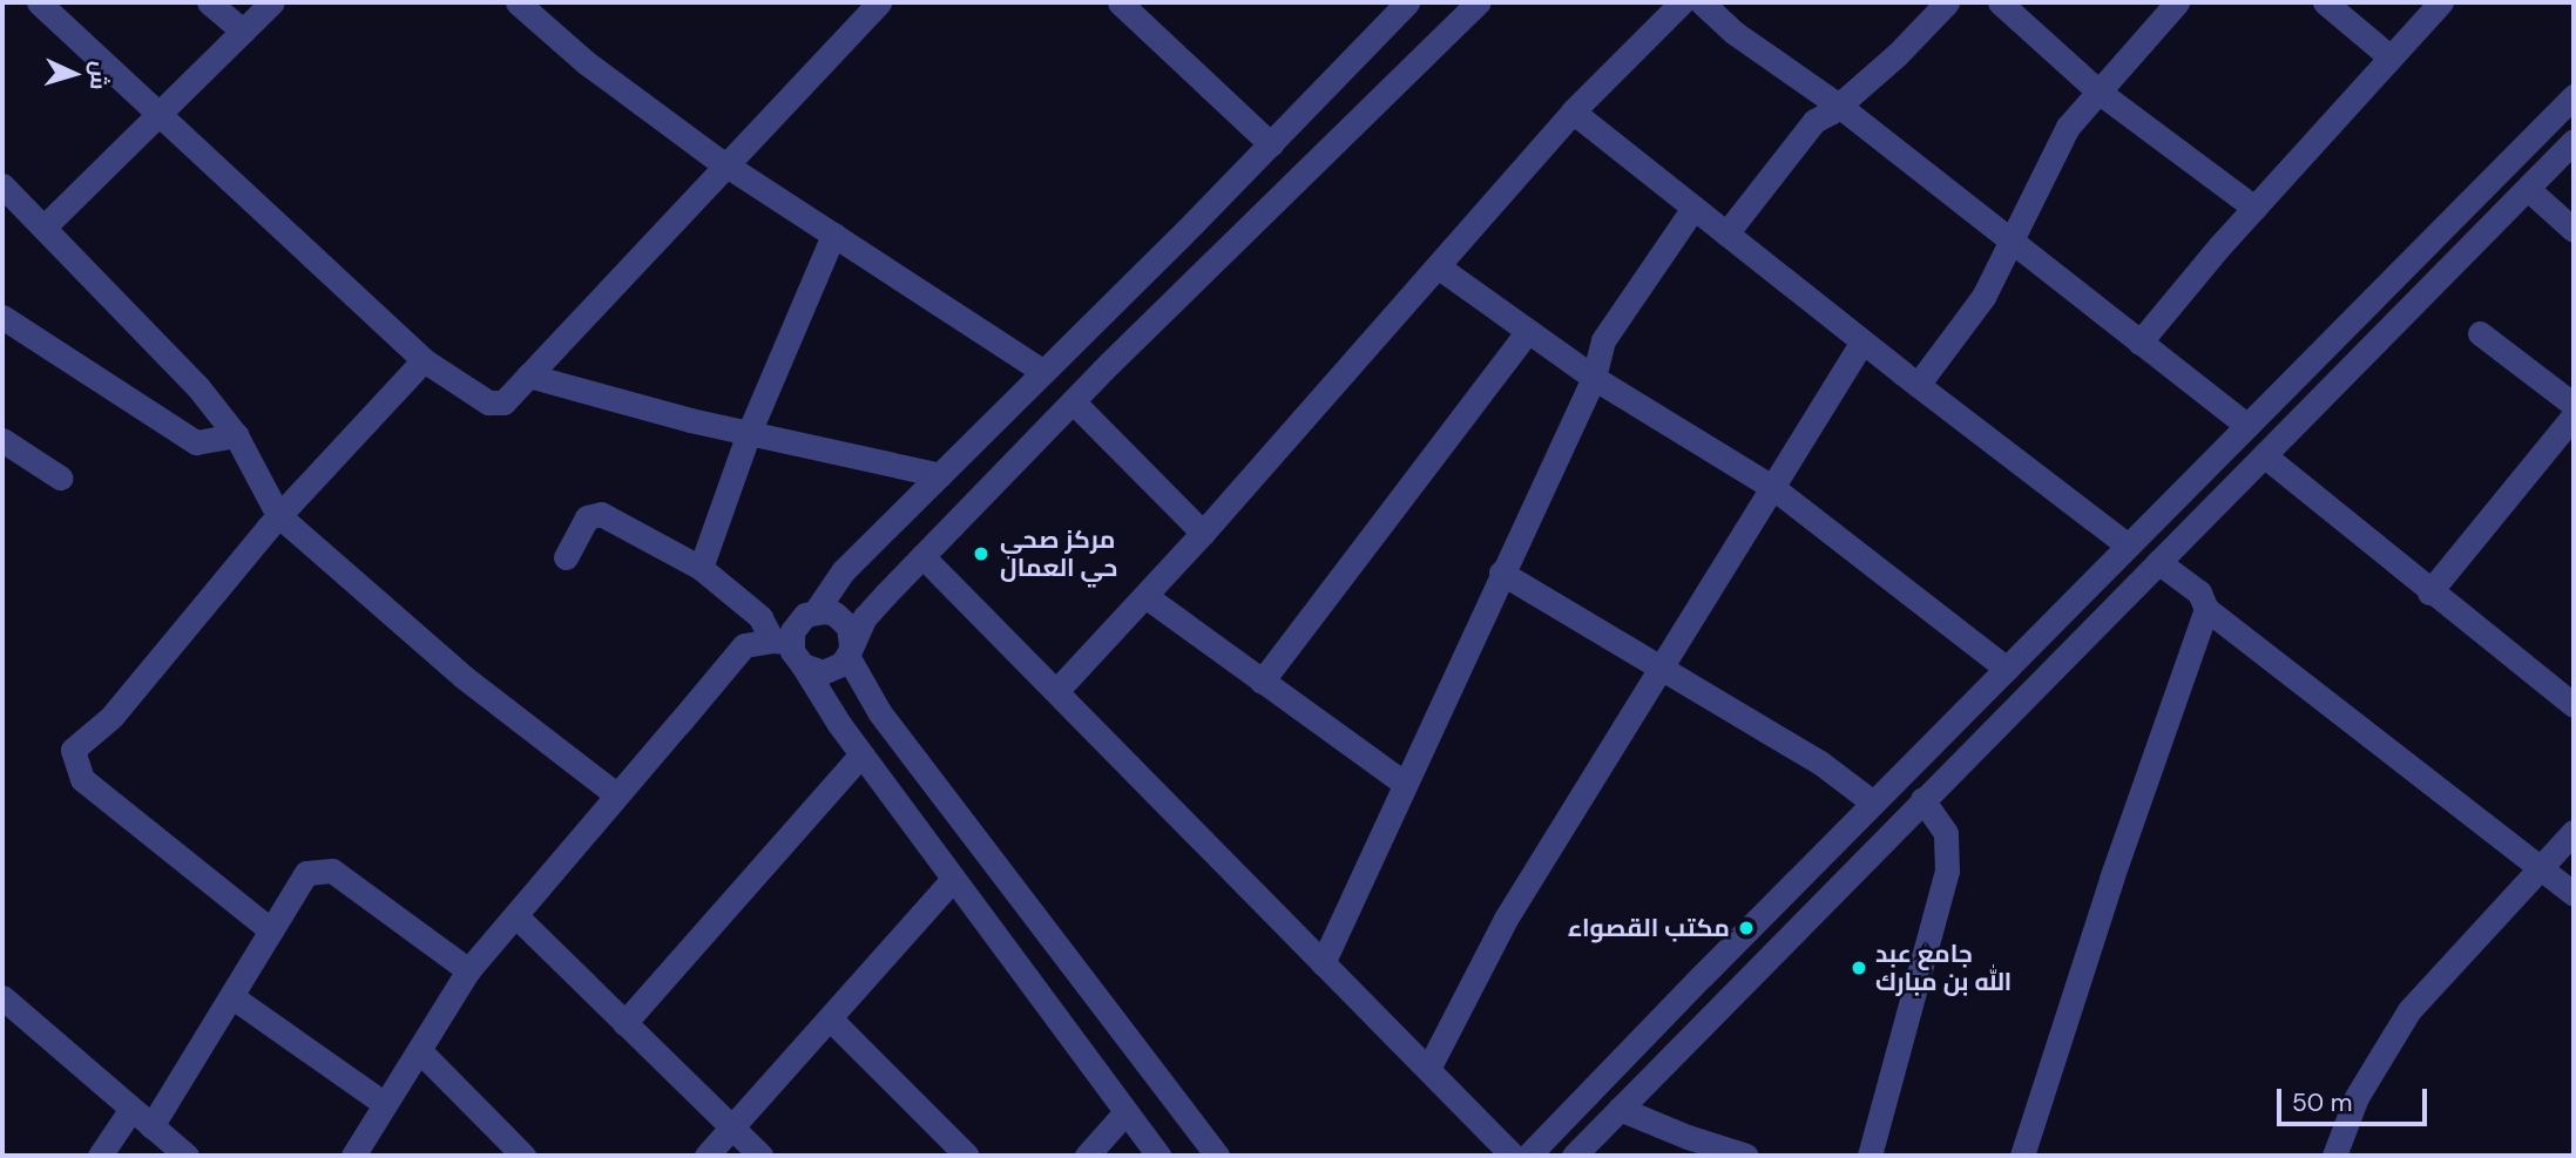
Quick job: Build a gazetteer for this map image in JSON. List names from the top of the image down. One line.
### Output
{"places":["مركز صحي حي العمال","مكتب القصواء","جامع عبد الله بن مبارك"],"scale_bar":"50 m","north":"right"}
